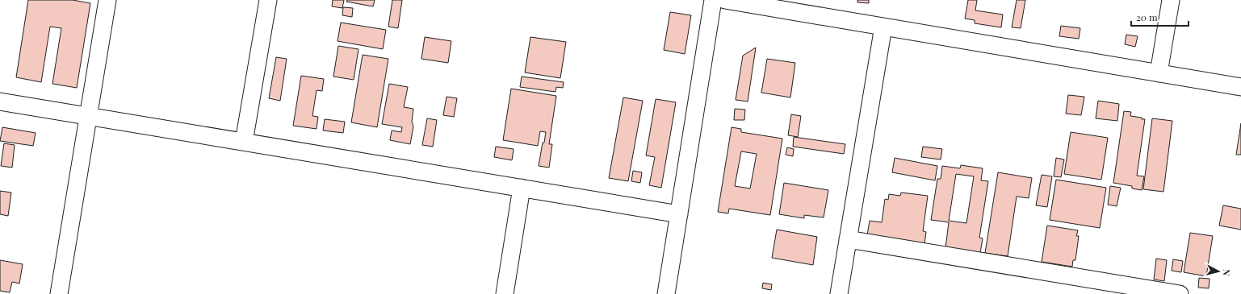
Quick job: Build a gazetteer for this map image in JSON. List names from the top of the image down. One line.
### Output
{"scale_bar":"20 m","north":"right"}
